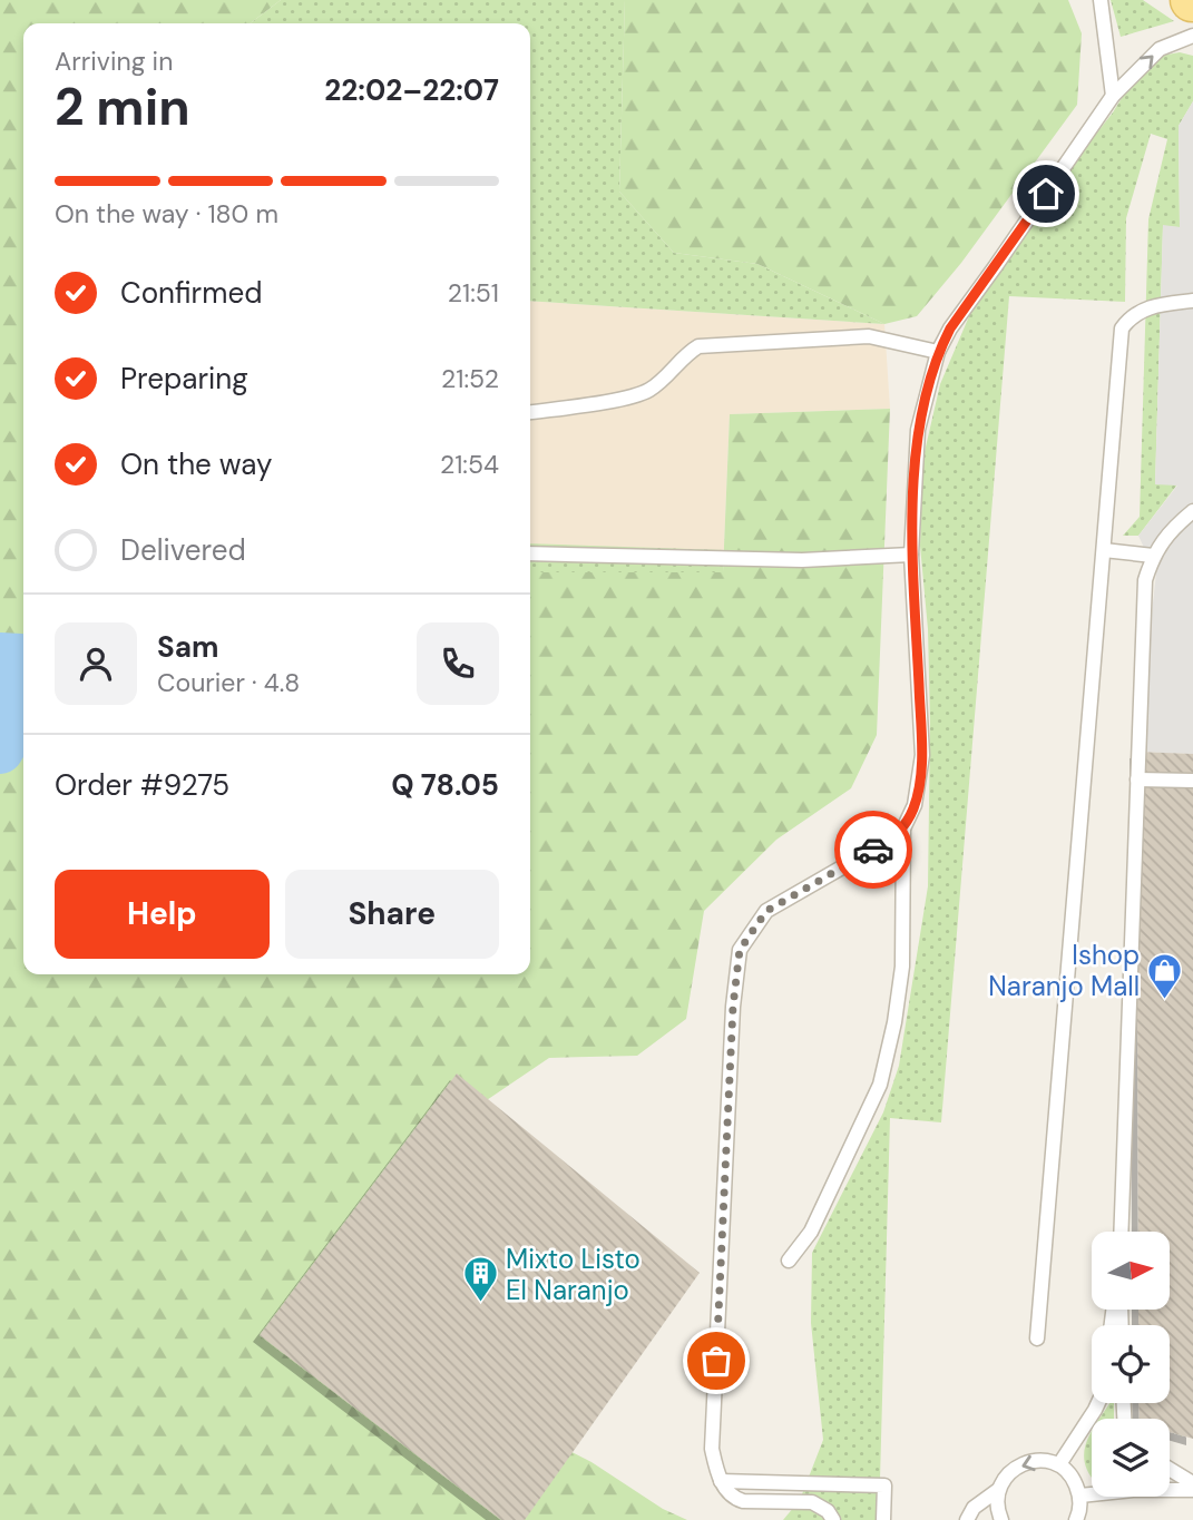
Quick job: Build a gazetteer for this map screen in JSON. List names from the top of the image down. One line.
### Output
{"places":{"shop":["Ishop Naranjo Mall"],"building":["Mixto Listo El Naranjo"]},"north":"right","page":{"heading":["2 min","Arriving in","22:02–22:07"],"panel":["Sam","Courier · 4.8","Order #9275","Q 78.05"],"bar":"On the way · 180 m","list":[["Confirmed","21:51"],["Preparing","21:52"],["On the way","21:54"],"Delivered"],"buttons":["Help","Share"]}}
